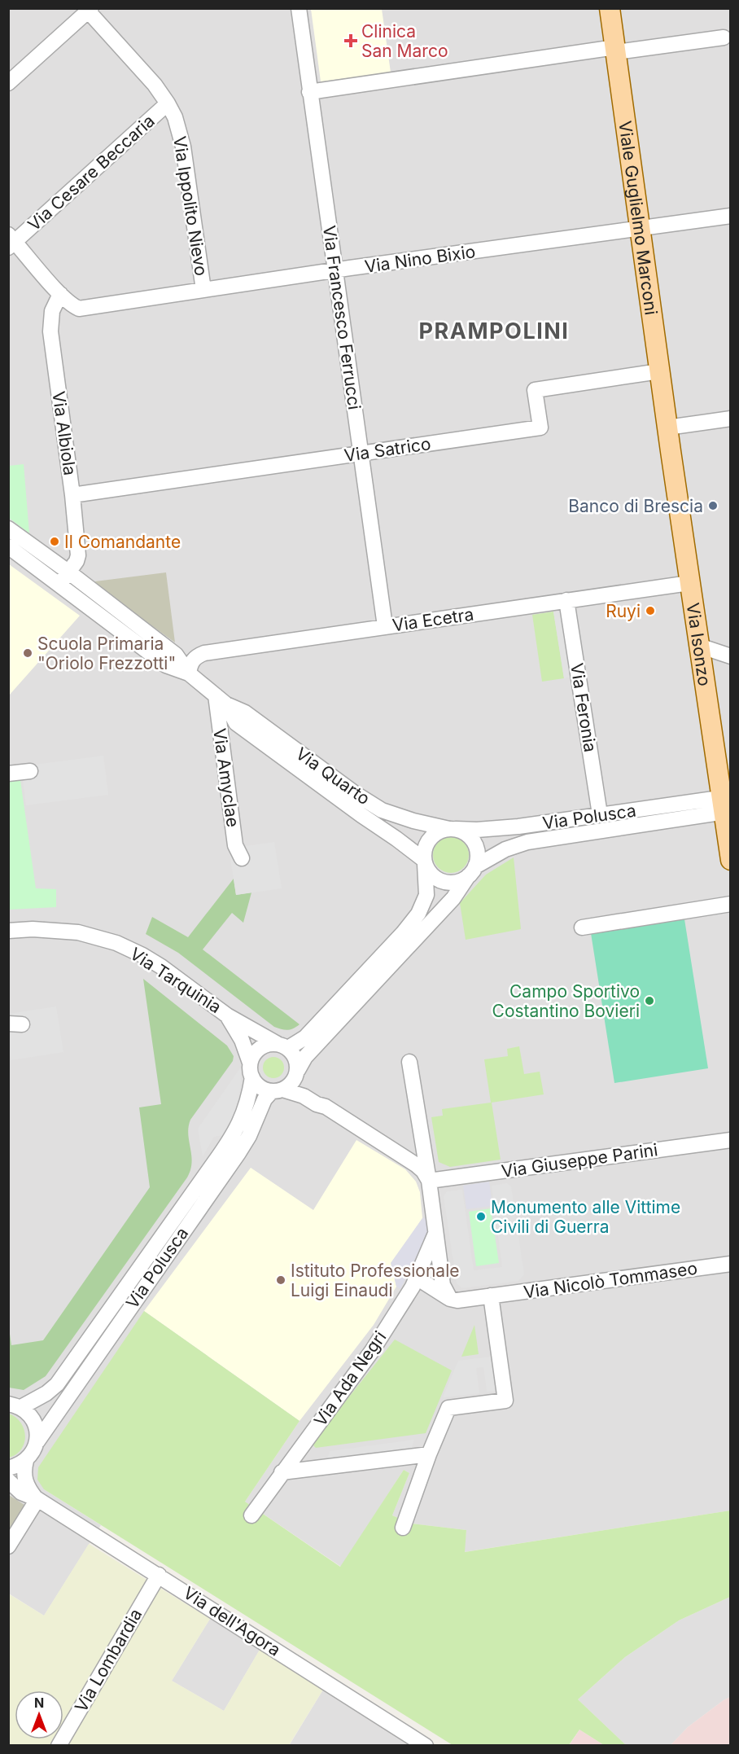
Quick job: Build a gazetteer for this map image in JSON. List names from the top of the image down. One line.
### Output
{"streets":{"main road":["Viale Guglielmo Marconi","Via Isonzo"],"street":["Via Cesare Beccaria","Via Ippolito Nievo","Via Nino Bixio","Via Francesco Ferrucci","Via Albiola","Via Satrico","Via Ecetra","Via Feronia","Via Quarto","Via Amyclae","Via Polusca","Via Tarquinia","Via Giuseppe Parini","Via Nicolò Tommaseo","Via Ada Negri","Via dell'Agora","Via Lombardia"]},"crossings":[["Via Cesare Beccaria","Via Ippolito Nievo"],["Via Cesare Beccaria","Via Nino Bixio"],["Via Ippolito Nievo","Via Nino Bixio"],["Viale Guglielmo Marconi","Via Nino Bixio"],["Viale Guglielmo Marconi","Via Satrico"],["Viale Guglielmo Marconi","Via Isonzo"],["Via Nino Bixio","Via Francesco Ferrucci"],["Via Nino Bixio","Via Albiola"],["Via Francesco Ferrucci","Via Satrico"],["Via Francesco Ferrucci","Via Ecetra"],["Via Albiola","Via Satrico"],["Via Albiola","Via Quarto"],["Via Ecetra","Via Isonzo"],["Via Ecetra","Via Feronia"],["Via Ecetra","Via Quarto"],["Via Isonzo","Via Polusca"],["Via Feronia","Via Polusca"],["Via Quarto","Via Amyclae"],["Via Quarto","Via Polusca"],["Via Polusca","Via Tarquinia"],["Via dell'Agora","Via Lombardia"]],"districts":["PRAMPOLINI"],"places":{"health":["Clinica San Marco"],"other":["Banco di Brescia","Il Comandante","Ruyi","Scuola Primaria \"Oriolo Frezzotti\"","Campo Sportivo Costantino Bovieri","Monumento alle Vittime Civili di Guerra","Istituto Professionale Luigi Einaudi"]},"north":"top"}
